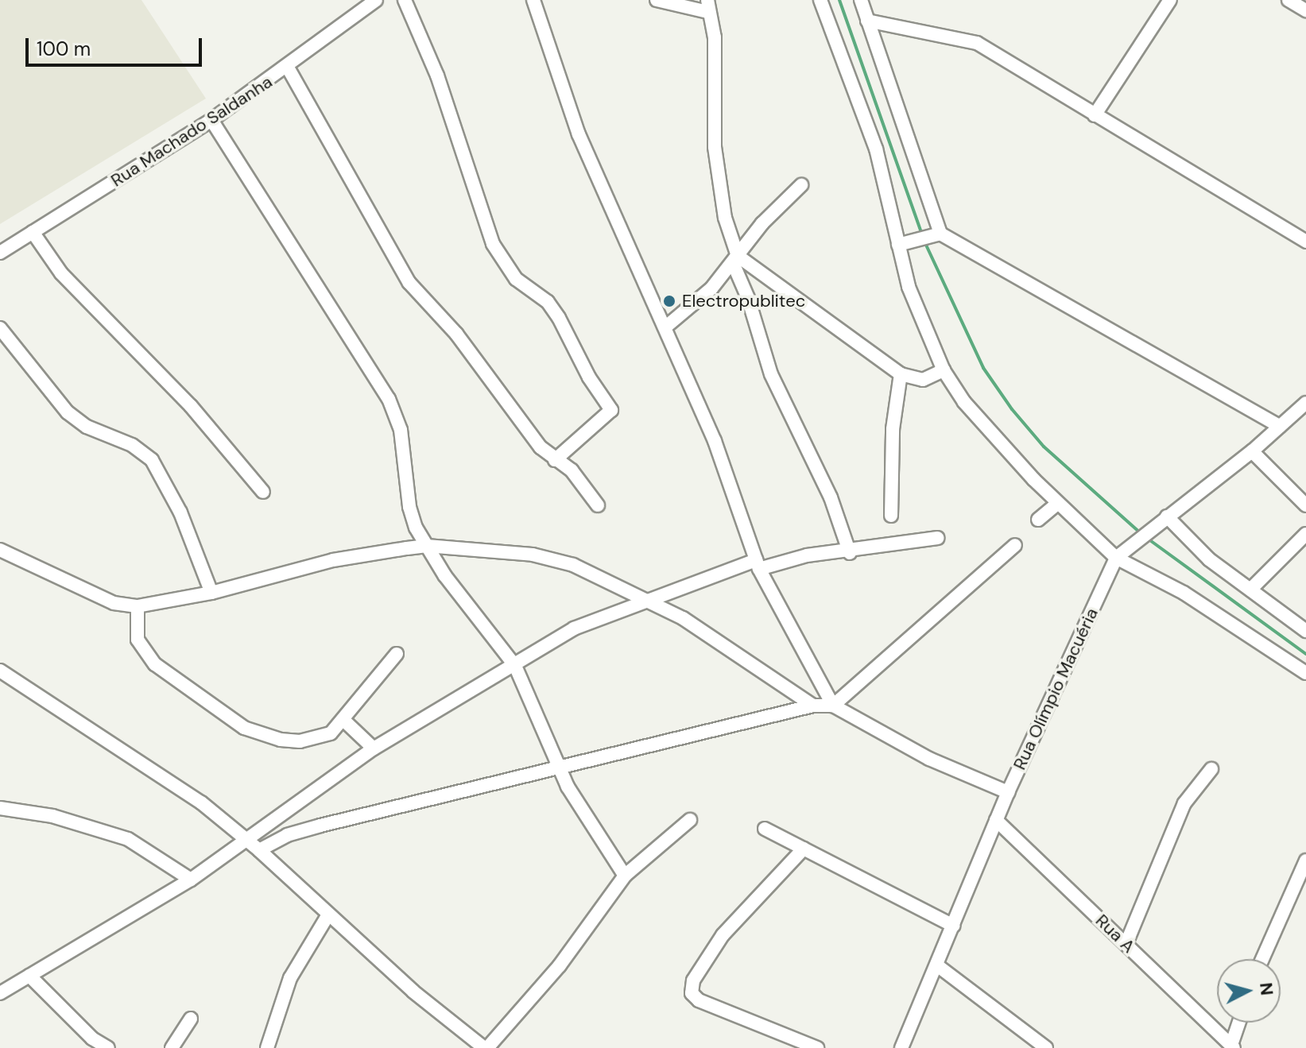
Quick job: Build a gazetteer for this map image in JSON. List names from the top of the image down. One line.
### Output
{"streets":{"street":["Rua Machado Saldanha","Rua Olímpio Macuéria","Rua A"]},"crossings":[["Rua Olímpio Macuéria","Rua A"]],"places":["Electropublitec"],"scale_bar":"100 m","north":"right"}
